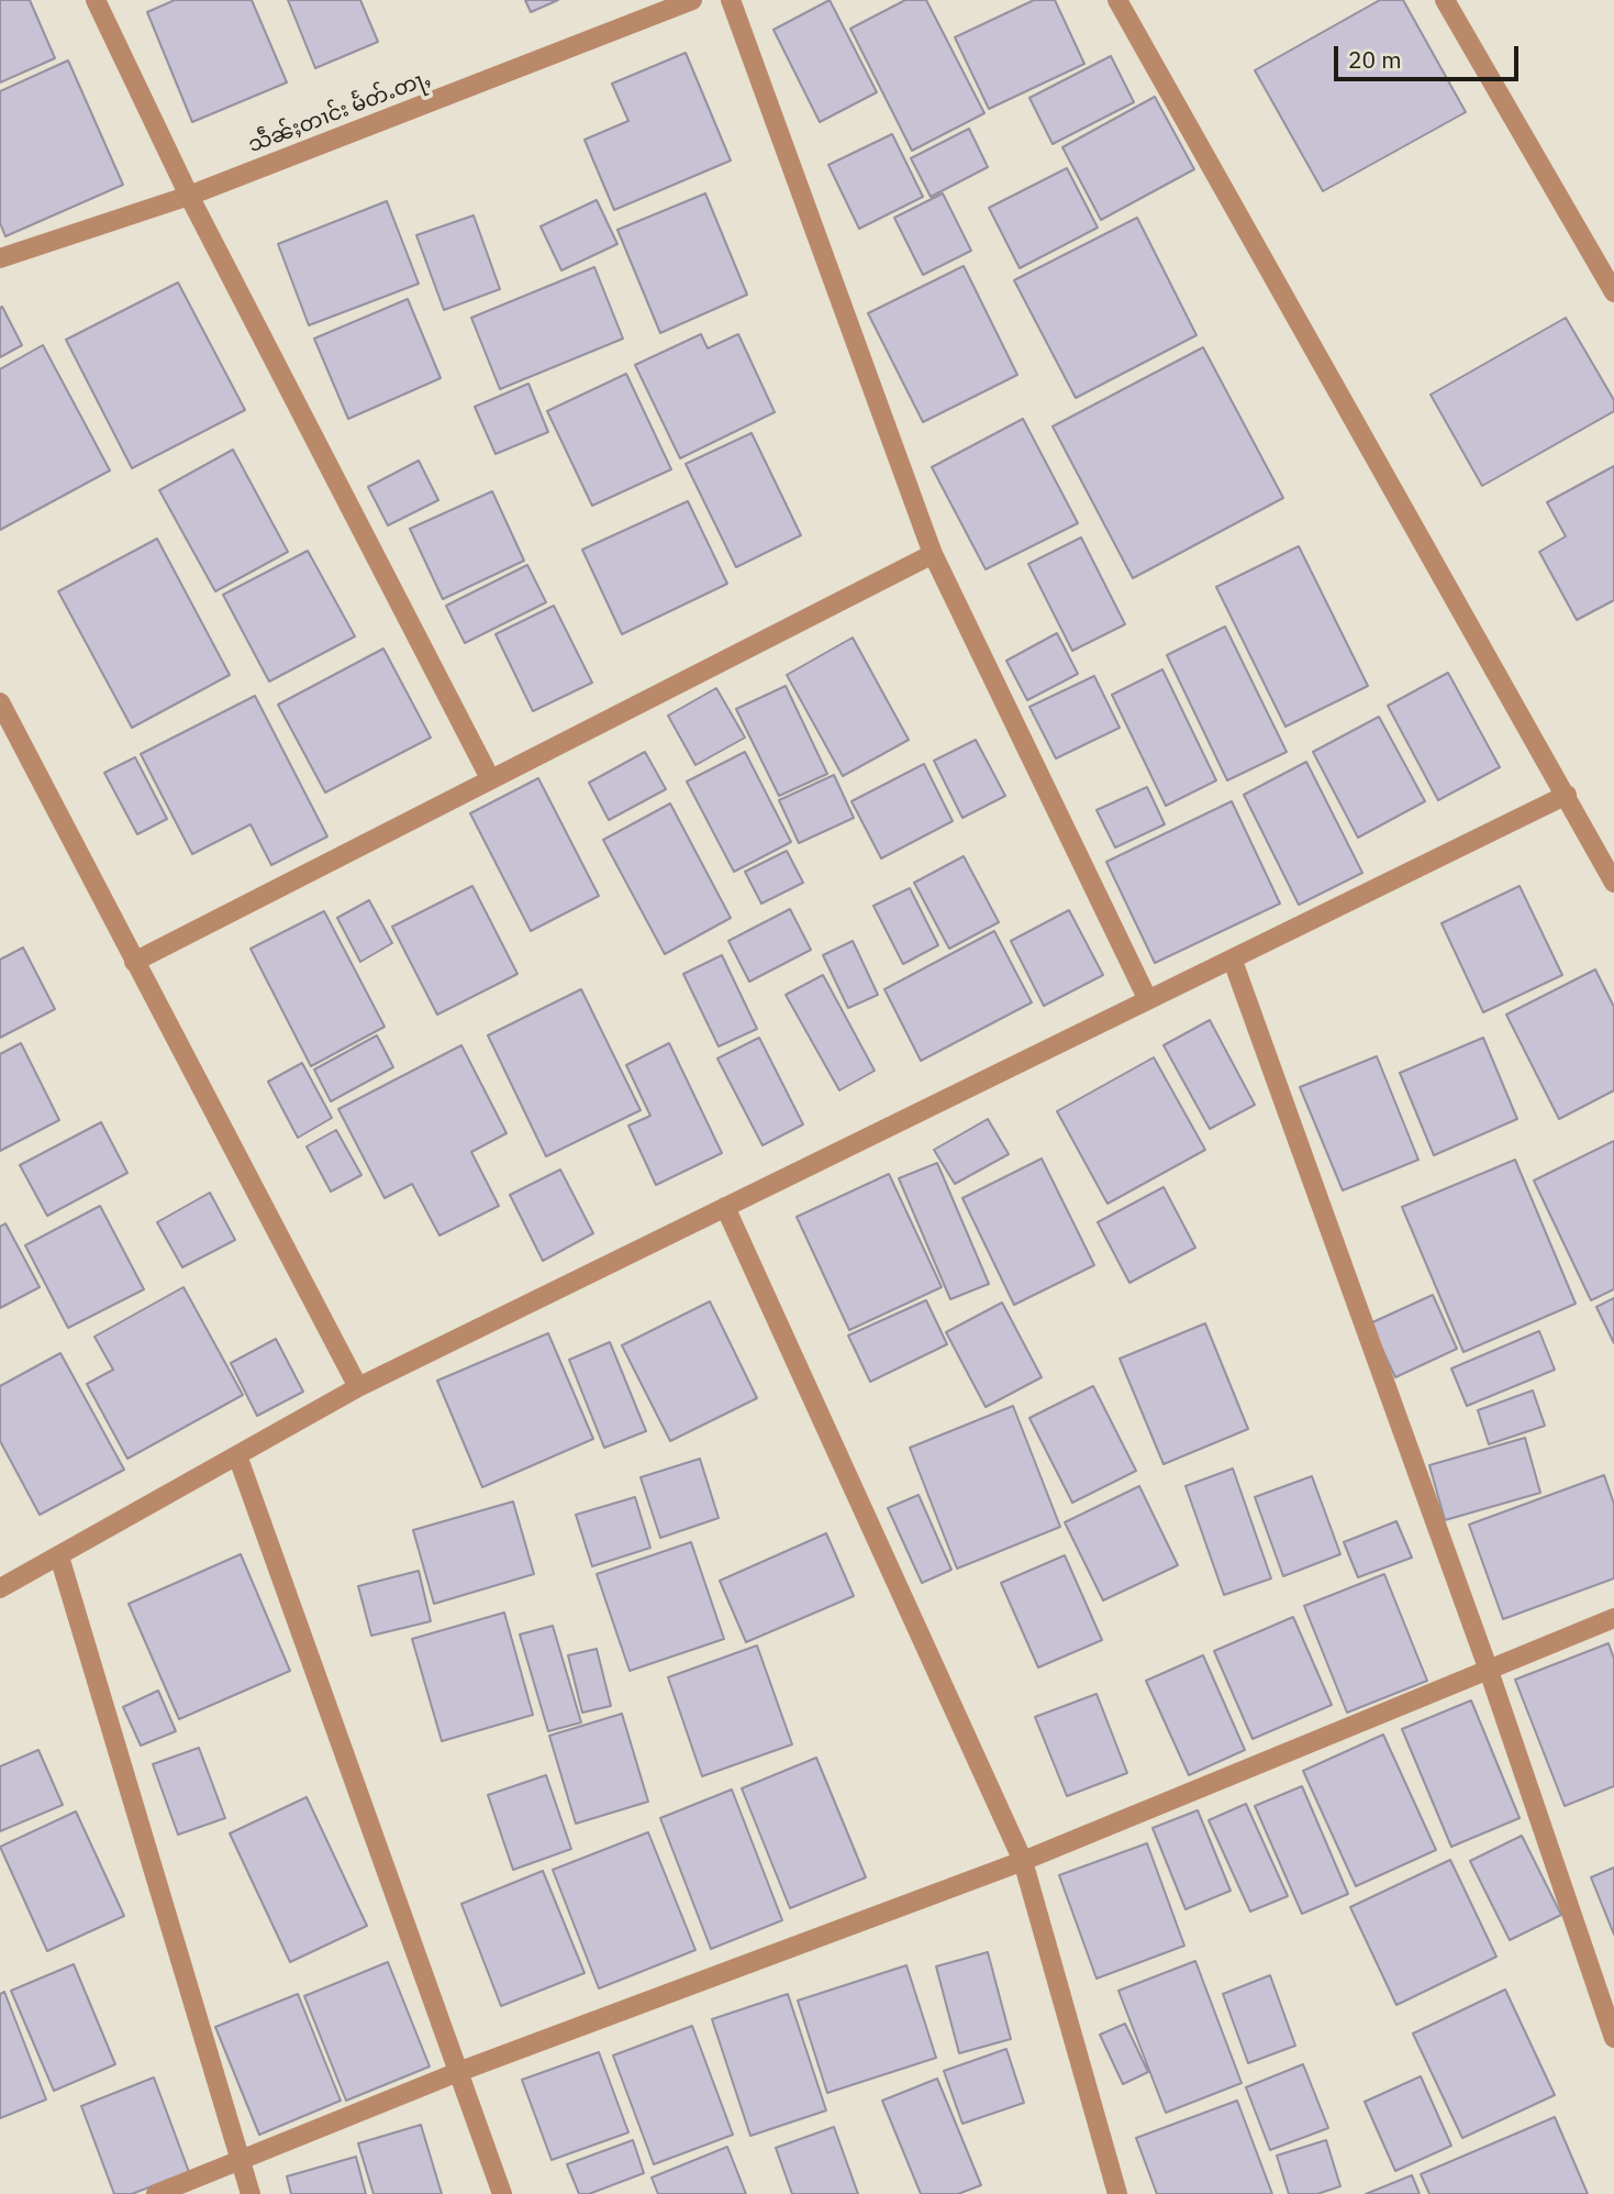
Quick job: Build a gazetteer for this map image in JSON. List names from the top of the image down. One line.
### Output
{"streets":{"street":["သဵၼ်ႈတၢင်း မႅတ်ႉတႃႇ"]},"scale_bar":"20 m"}
